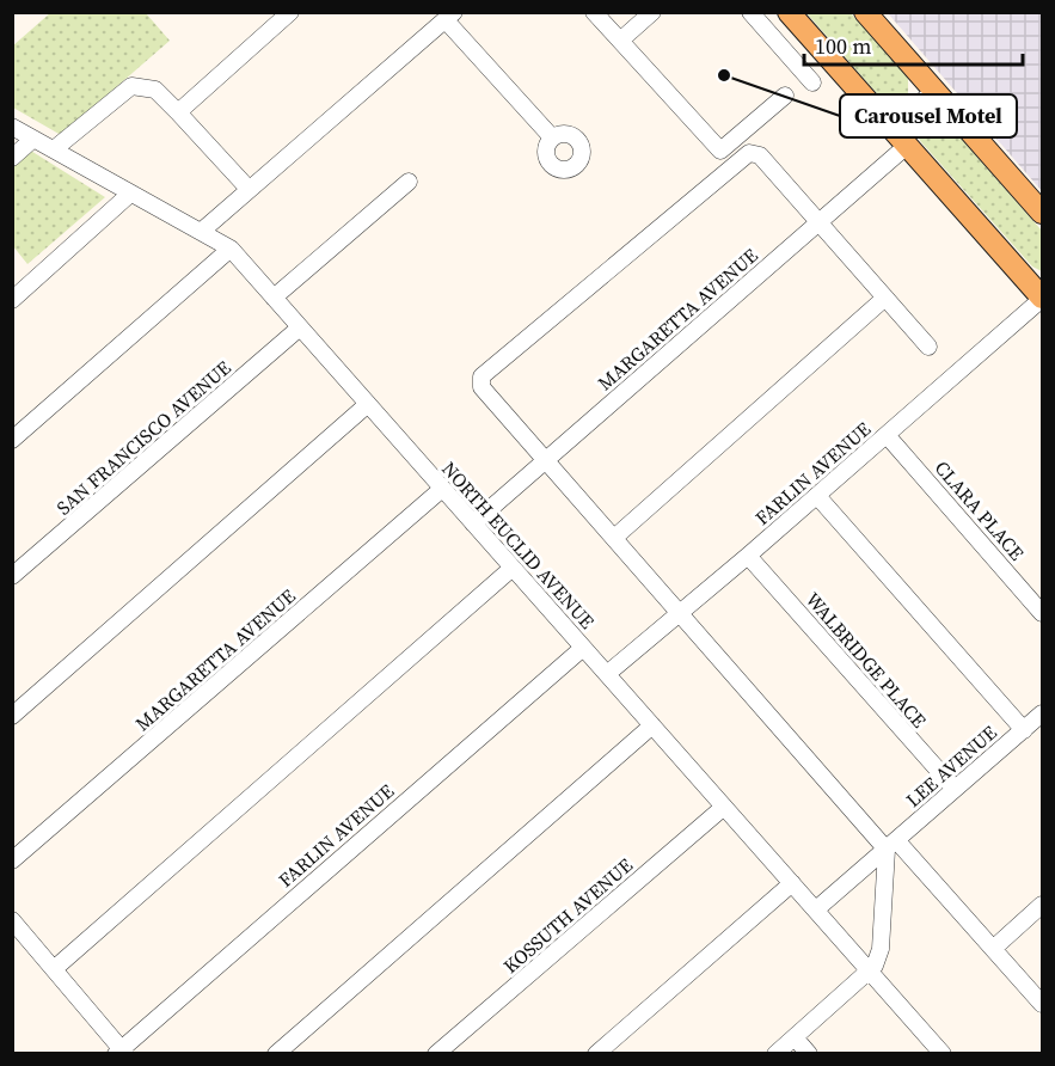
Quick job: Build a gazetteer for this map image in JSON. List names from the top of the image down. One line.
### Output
{"streets":{"street":["MARGARETTA AVENUE","SAN FRANCISCO AVENUE","FARLIN AVENUE","CLARA PLACE","NORTH EUCLID AVENUE","WALBRIDGE PLACE","LEE AVENUE","KOSSUTH AVENUE"]},"crossings":[["MARGARETTA AVENUE","NORTH EUCLID AVENUE"],["SAN FRANCISCO AVENUE","NORTH EUCLID AVENUE"],["FARLIN AVENUE","CLARA PLACE"],["FARLIN AVENUE","NORTH EUCLID AVENUE"],["FARLIN AVENUE","WALBRIDGE PLACE"],["NORTH EUCLID AVENUE","LEE AVENUE"],["NORTH EUCLID AVENUE","KOSSUTH AVENUE"],["WALBRIDGE PLACE","LEE AVENUE"]],"places":["Carousel Motel"],"scale_bar":"100 m"}
